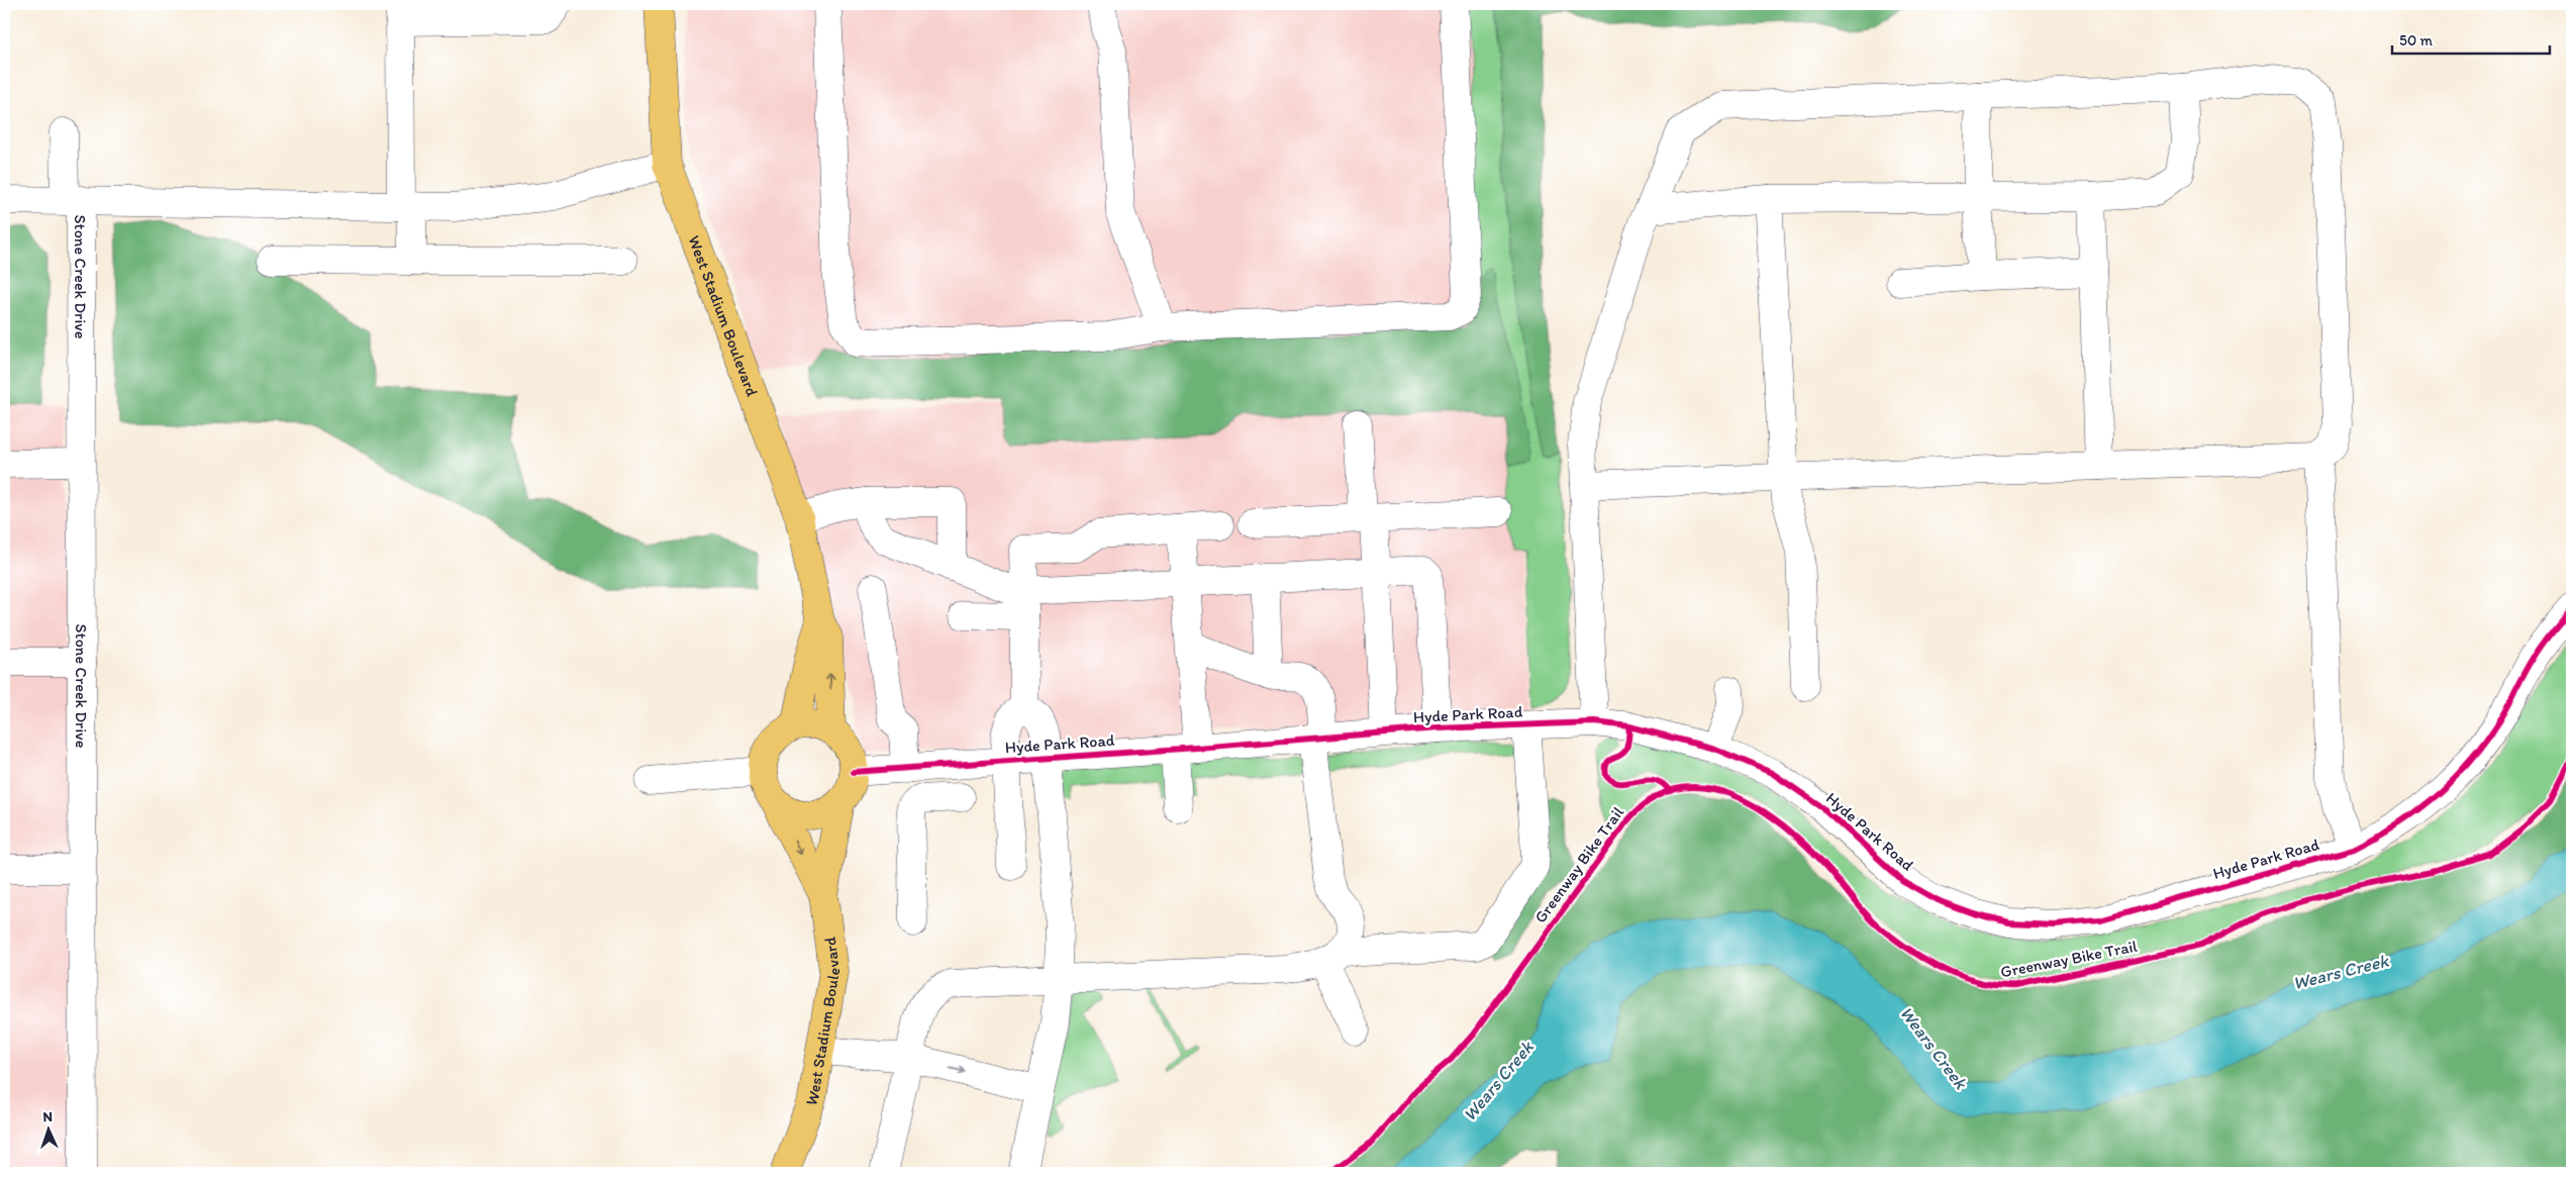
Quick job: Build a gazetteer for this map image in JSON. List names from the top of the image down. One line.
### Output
{"streets":{"main road":["West Stadium Boulevard"],"street":["Stone Creek Drive","Hyde Park Road"],"cycle path":["Greenway Bike Trail"]},"crossings":[["West Stadium Boulevard","Hyde Park Road"]],"water":["Wears Creek"],"scale_bar":"50 m","north":"top"}
